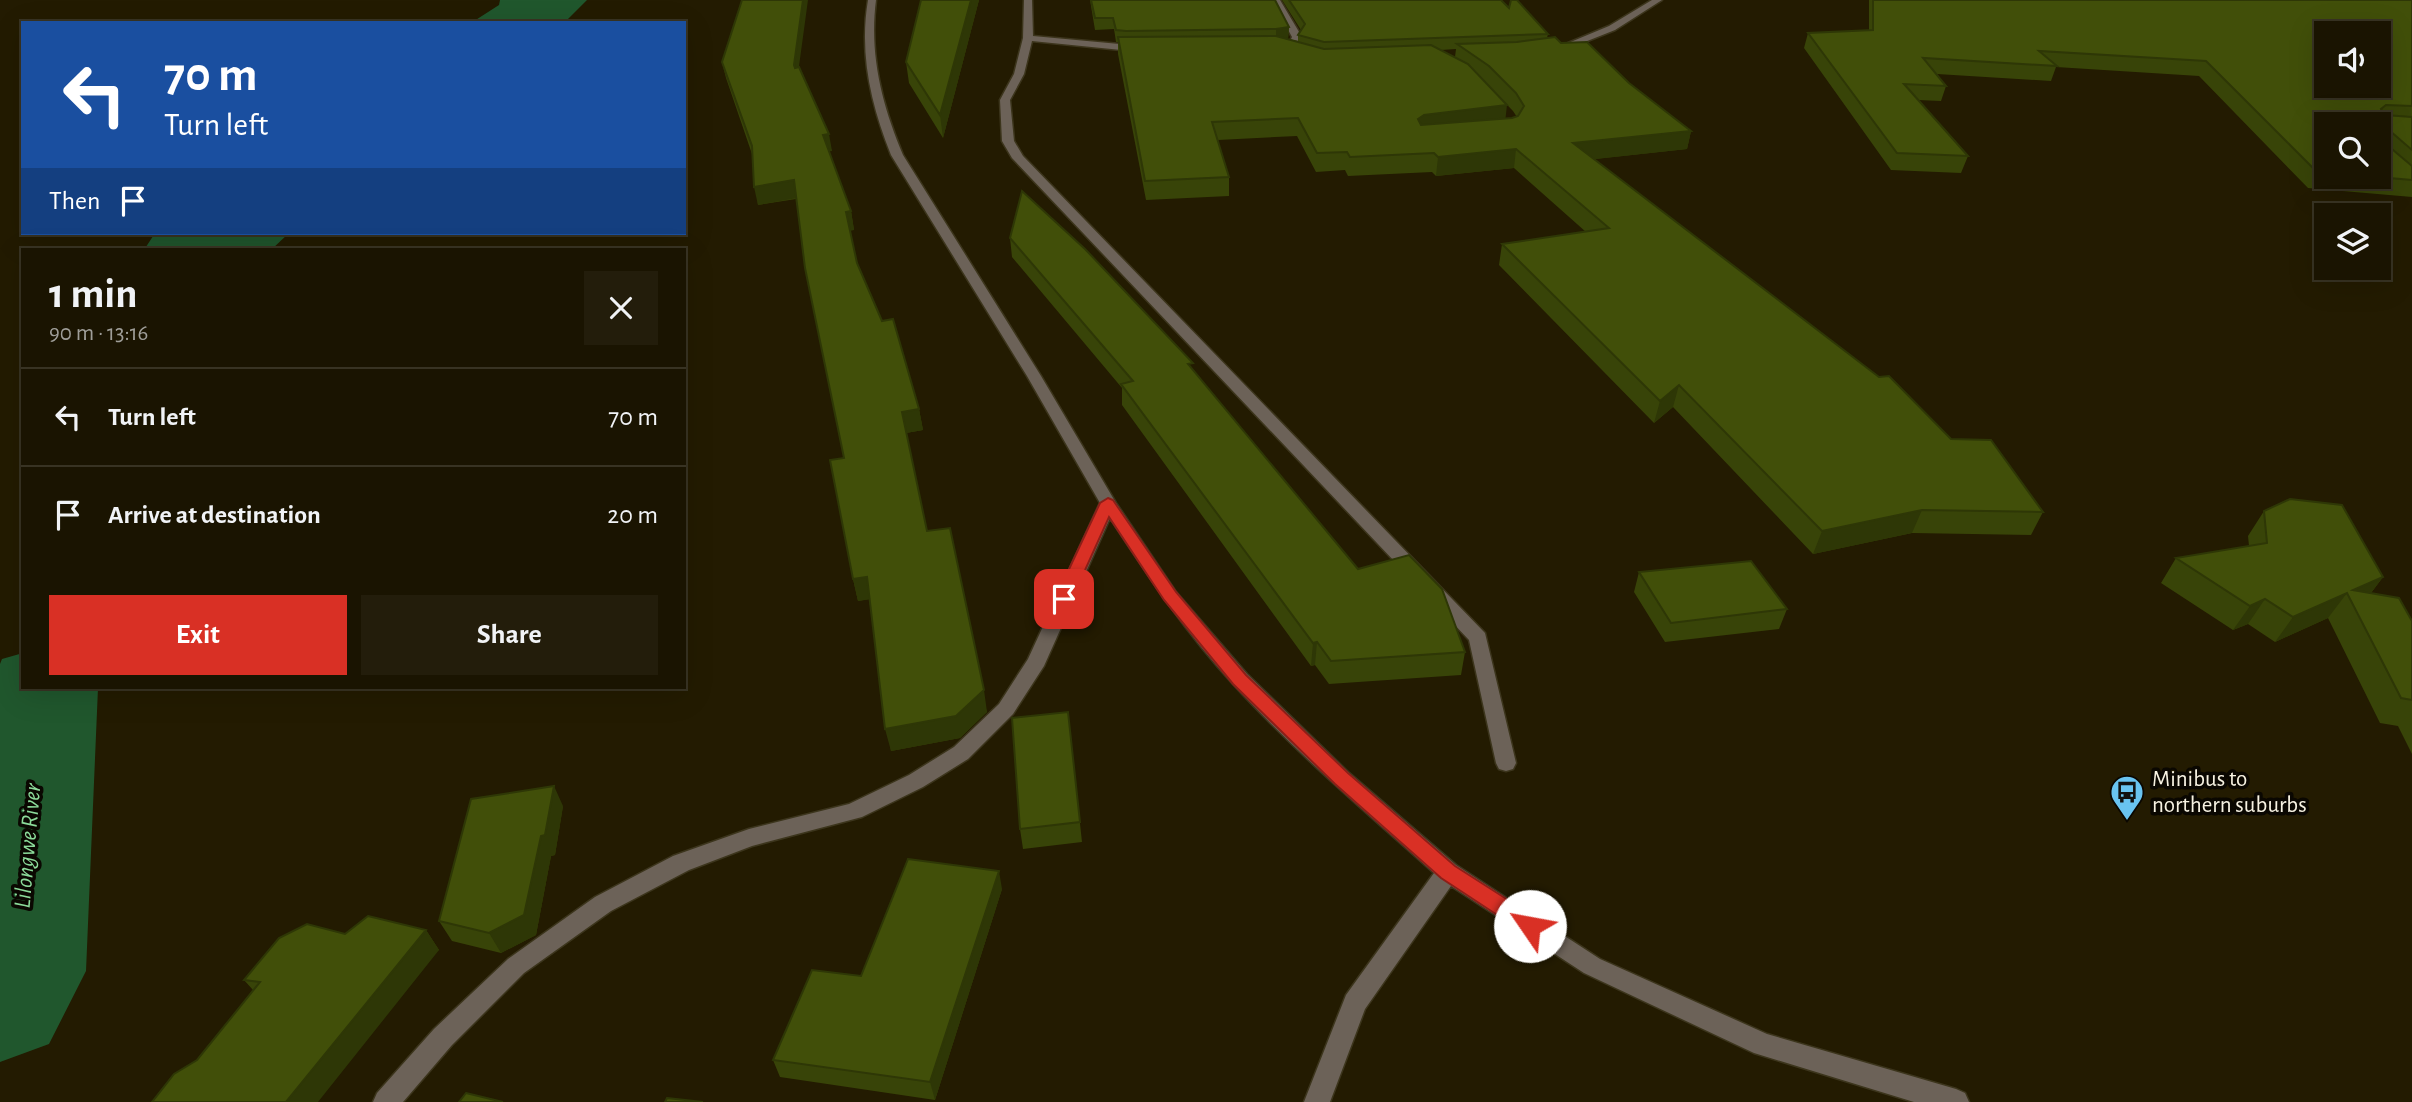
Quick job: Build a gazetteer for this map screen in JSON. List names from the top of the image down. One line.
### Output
{"water":["Lilongwe River"],"places":{"bus stop":["Minibus to northern suburbs"]},"page":{"turn":["70 m","Turn left"],"then":"Then","heading":["1 min","90 m · 13:16"],"list":[{"name":"Turn left","value":"70 m"},{"name":"Arrive at destination","value":"20 m"}],"buttons":["Exit","Share"]}}
